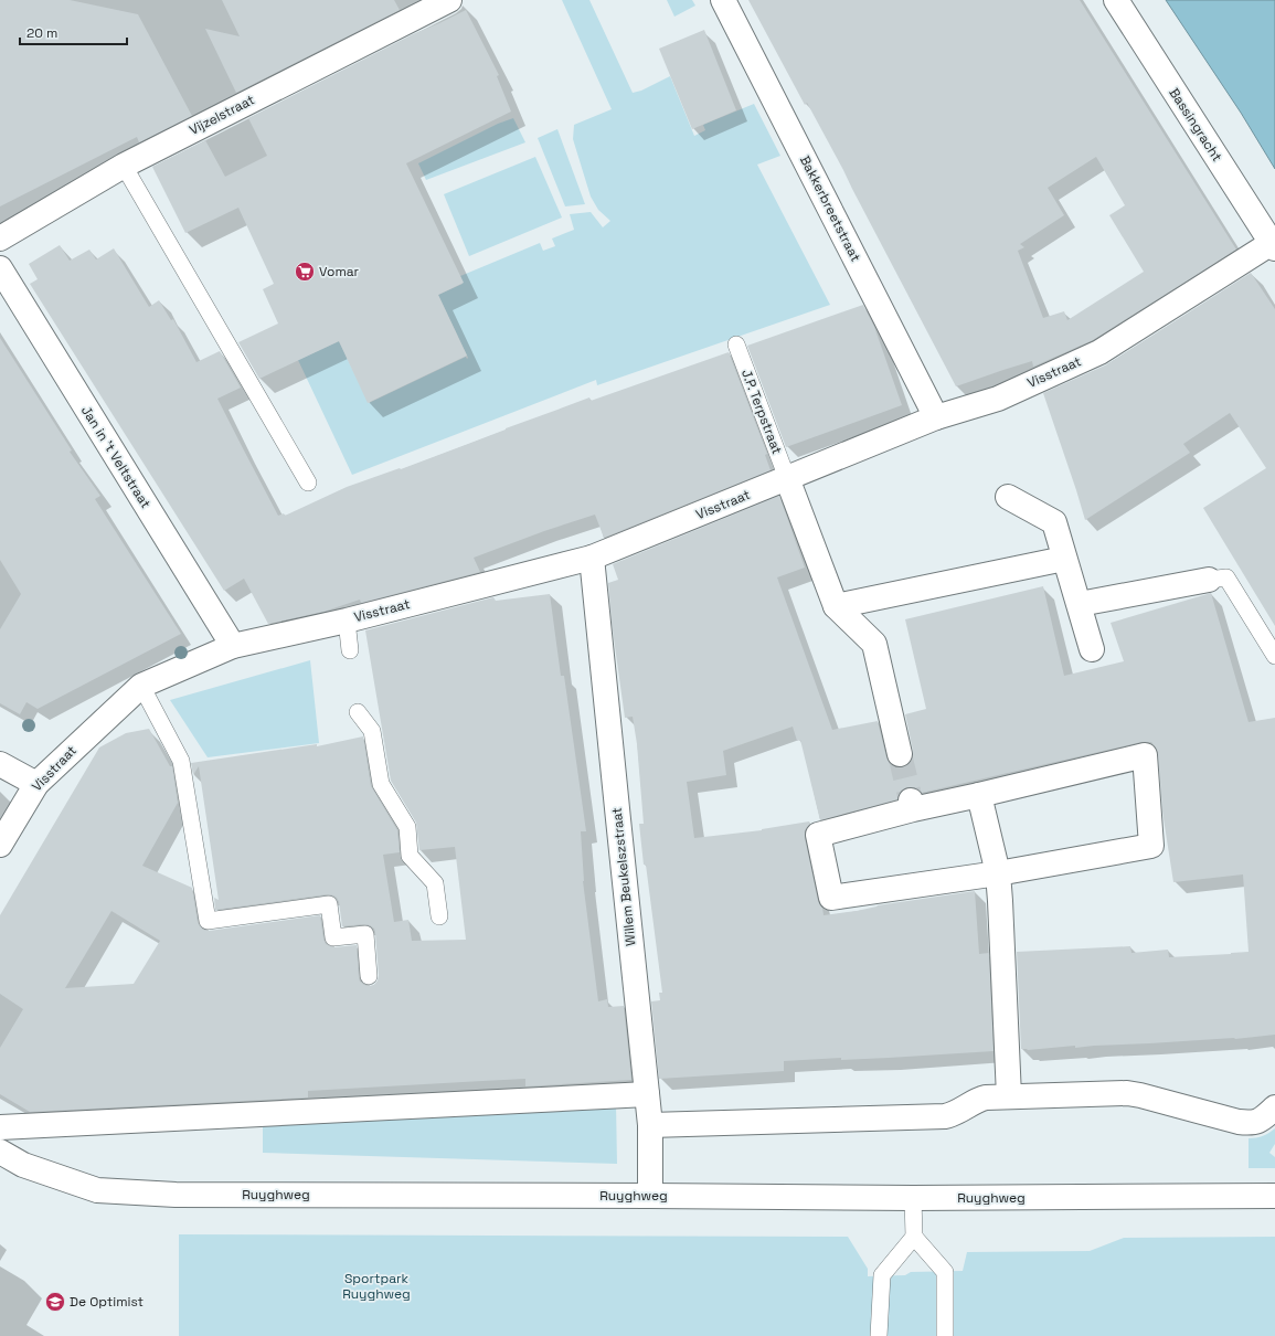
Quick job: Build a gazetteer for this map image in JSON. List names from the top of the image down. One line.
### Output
{"streets":{"street":["Vijzelstraat","Bassingracht","Bakkerbreetstraat","Visstraat","Jan in 't Veltstraat","Willem Beukelszstraat","Ruyghweg"],"lane":["J.P. Terpstraat"]},"crossings":[["Bassingracht","Visstraat"],["Bakkerbreetstraat","Visstraat"],["Visstraat","J.P. Terpstraat"],["Visstraat","Jan in 't Veltstraat"],["Visstraat","Willem Beukelszstraat"],["Willem Beukelszstraat","Ruyghweg"]],"parks":["Sportpark Ruyghweg"],"places":{"supermarket":["Vomar"],"school or university":["De Optimist"]},"scale_bar":"20 m"}
